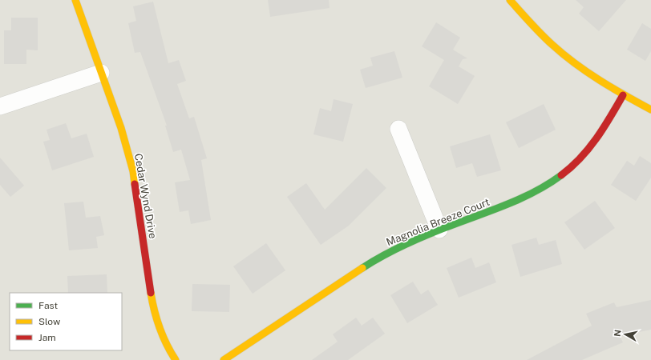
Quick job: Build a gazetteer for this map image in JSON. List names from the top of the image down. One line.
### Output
{"streets":{"street":["Cedar Wynd Drive","Magnolia Breeze Court"]},"legend":["Fast","Slow","Jam"],"north":"left"}
